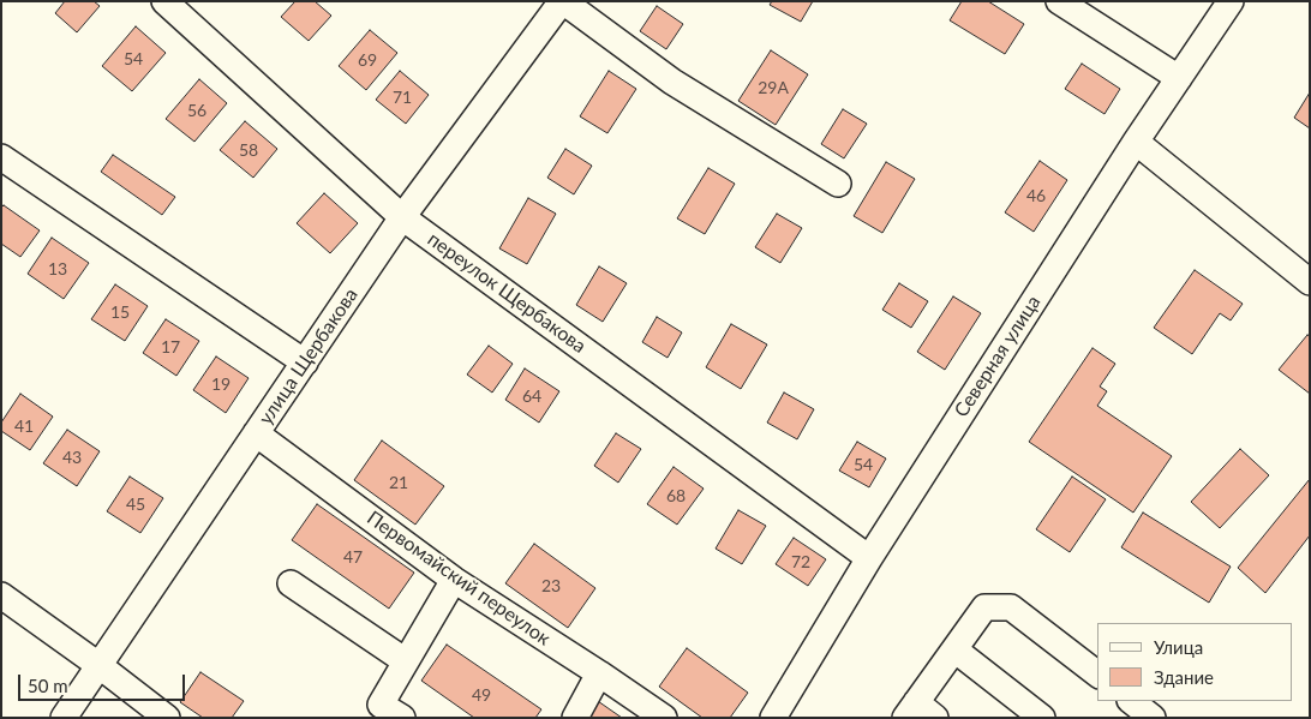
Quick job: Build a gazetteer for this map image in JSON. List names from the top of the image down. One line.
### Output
{"streets":{"street":["переулок Щербакова","улица Щербакова","Северная улица","Первомайский переулок"]},"crossings":[["переулок Щербакова","улица Щербакова"],["переулок Щербакова","Северная улица"],["улица Щербакова","Первомайский переулок"]],"house_numbers":["54","69","29А","71","56","58","46","13","15","17","19","64","41","43","54","21","68","45","47","72","23","49"],"legend":["Улица","Здание"],"scale_bar":"50 m"}
